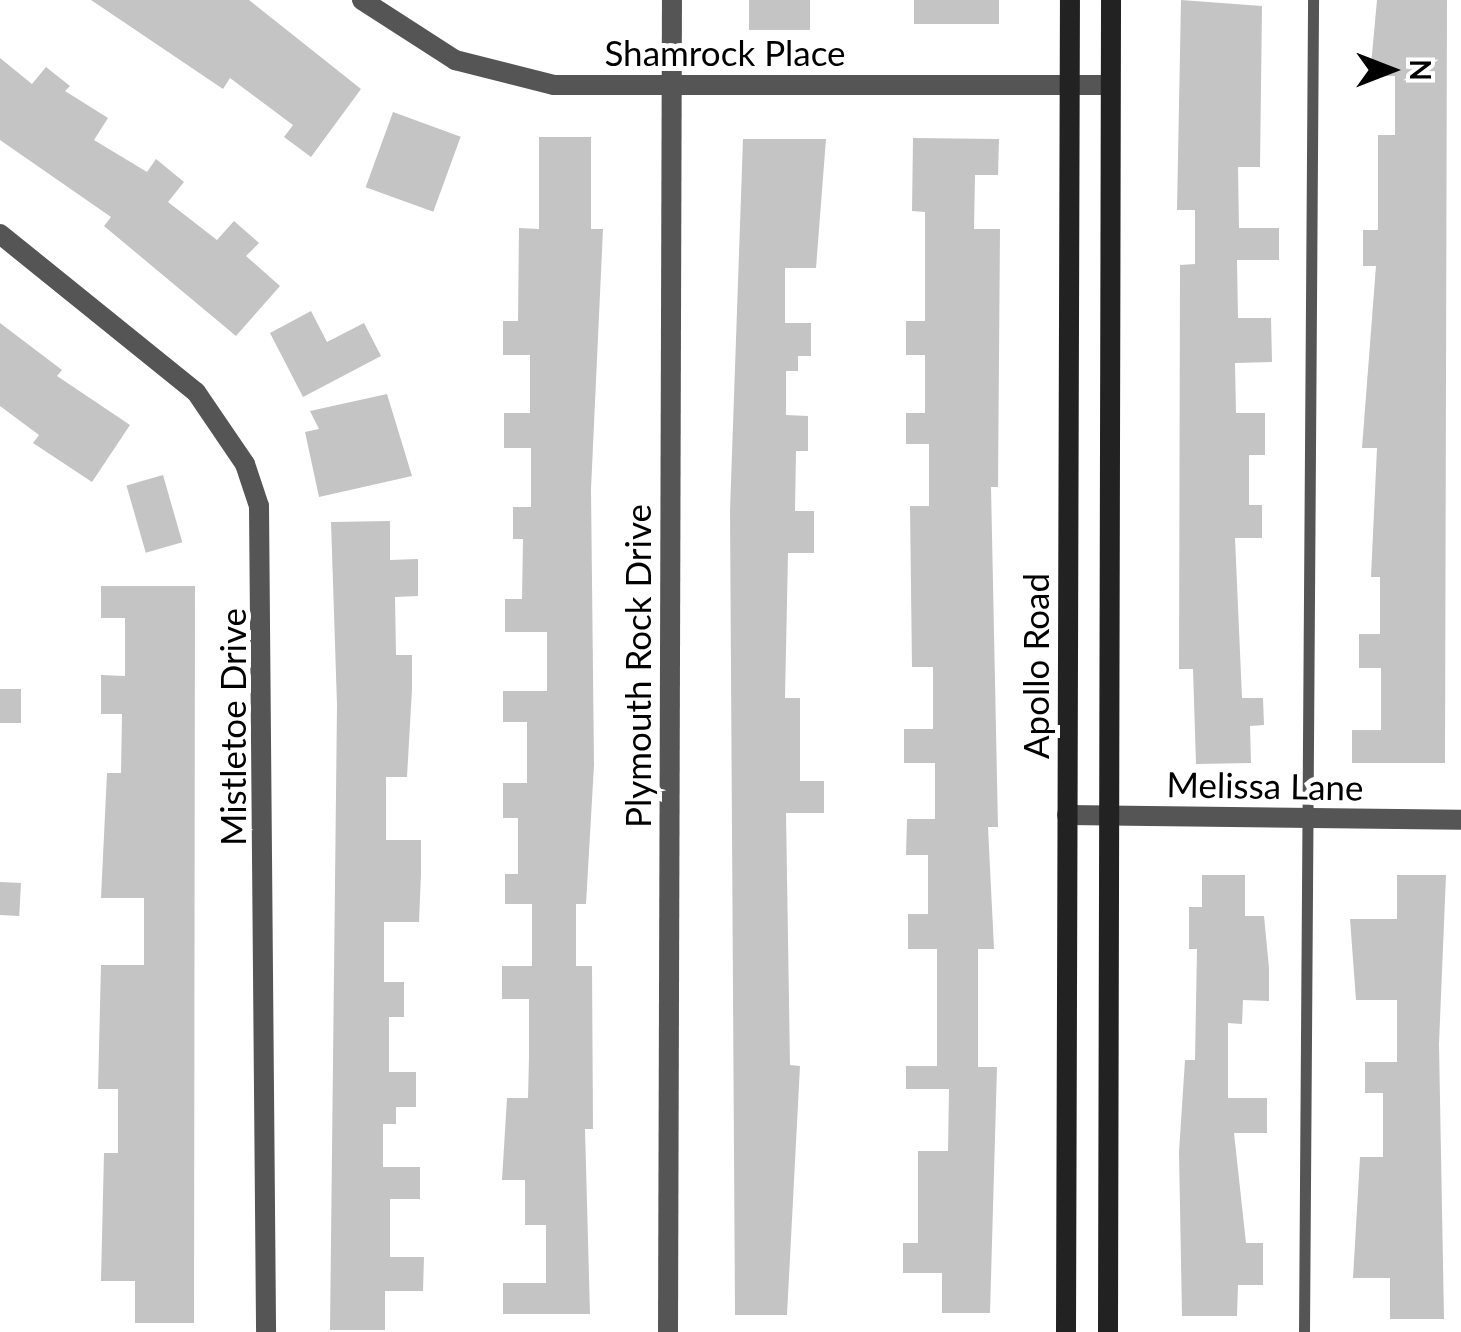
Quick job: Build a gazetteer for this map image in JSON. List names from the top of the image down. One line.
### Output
{"streets":{"street":["Shamrock Place","Plymouth Rock Drive","Apollo Road","Mistletoe Drive","Melissa Lane"]},"crossings":[["Shamrock Place","Plymouth Rock Drive"],["Shamrock Place","Apollo Road"],["Apollo Road","Melissa Lane"]],"north":"right"}
